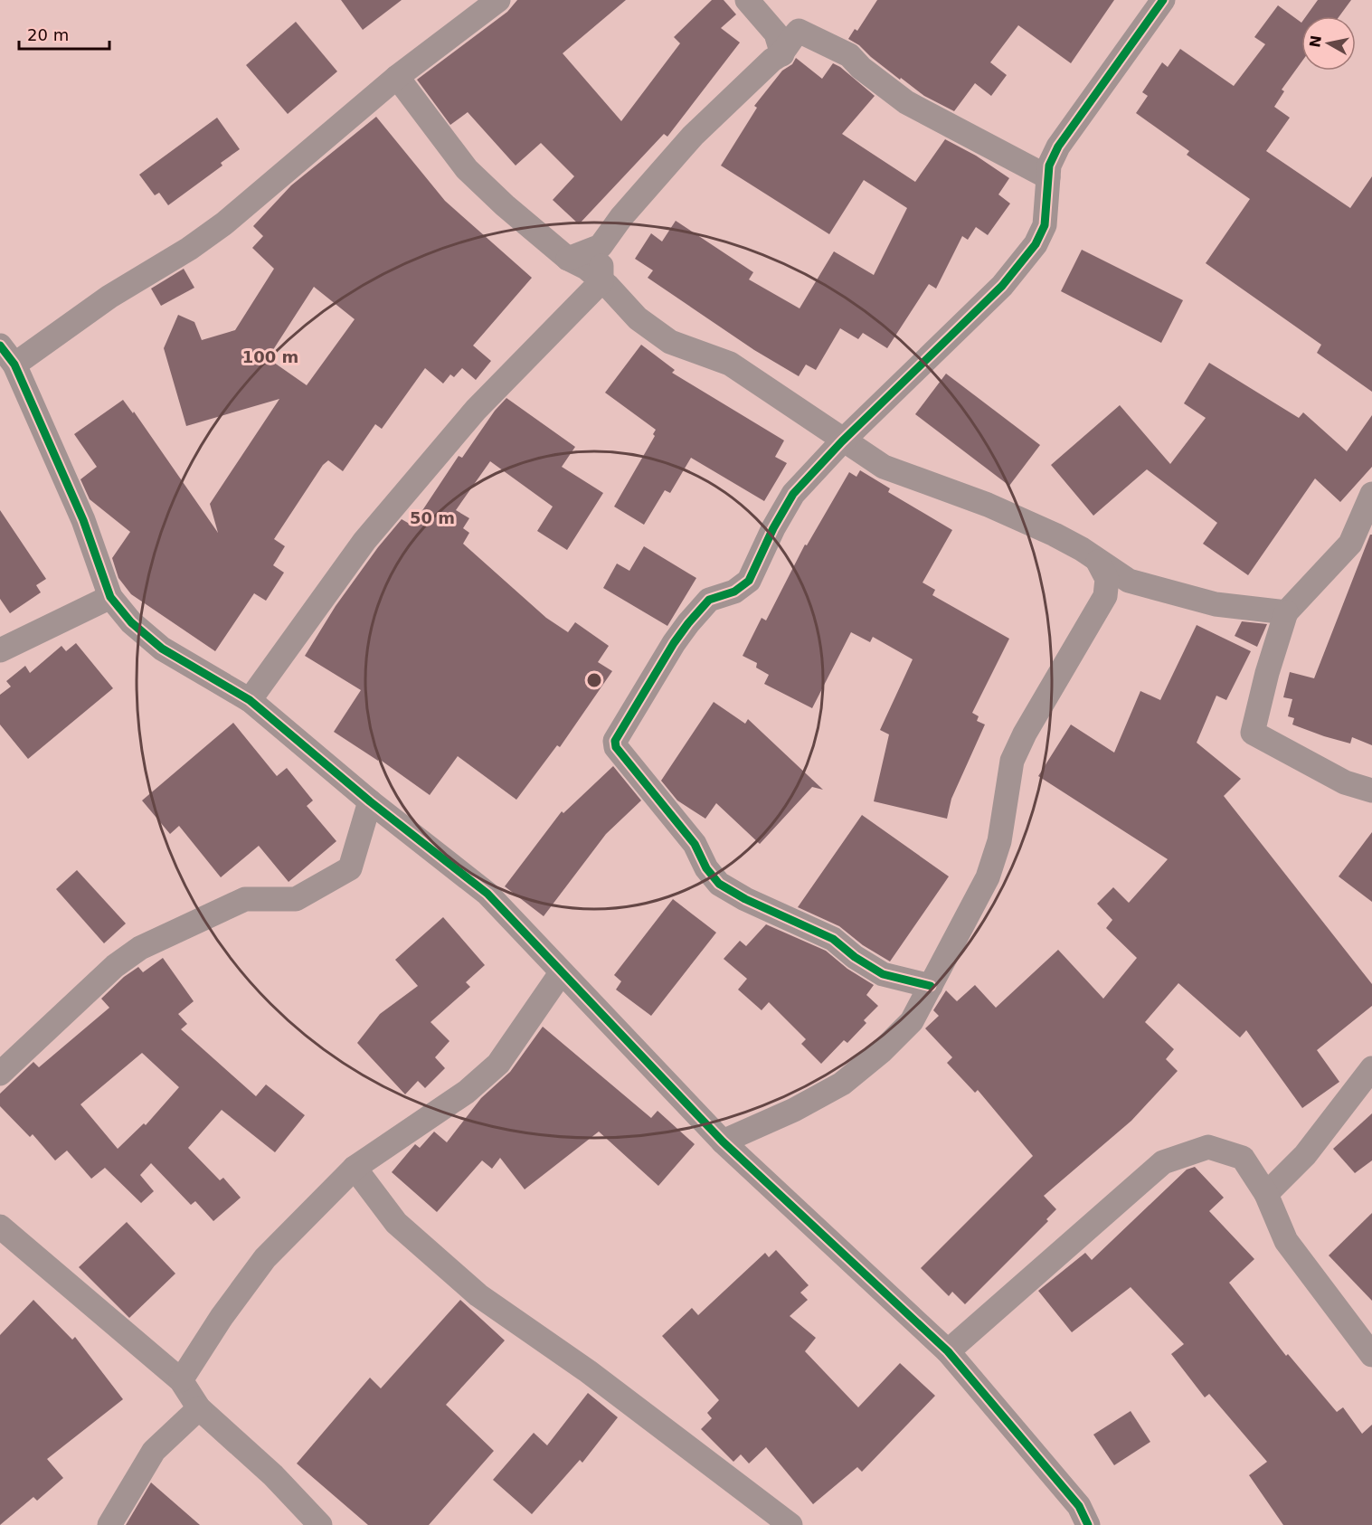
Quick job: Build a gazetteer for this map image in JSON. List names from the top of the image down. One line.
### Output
{"scale_bar":"20 m","north":"left","rings":["100 m","50 m"]}
